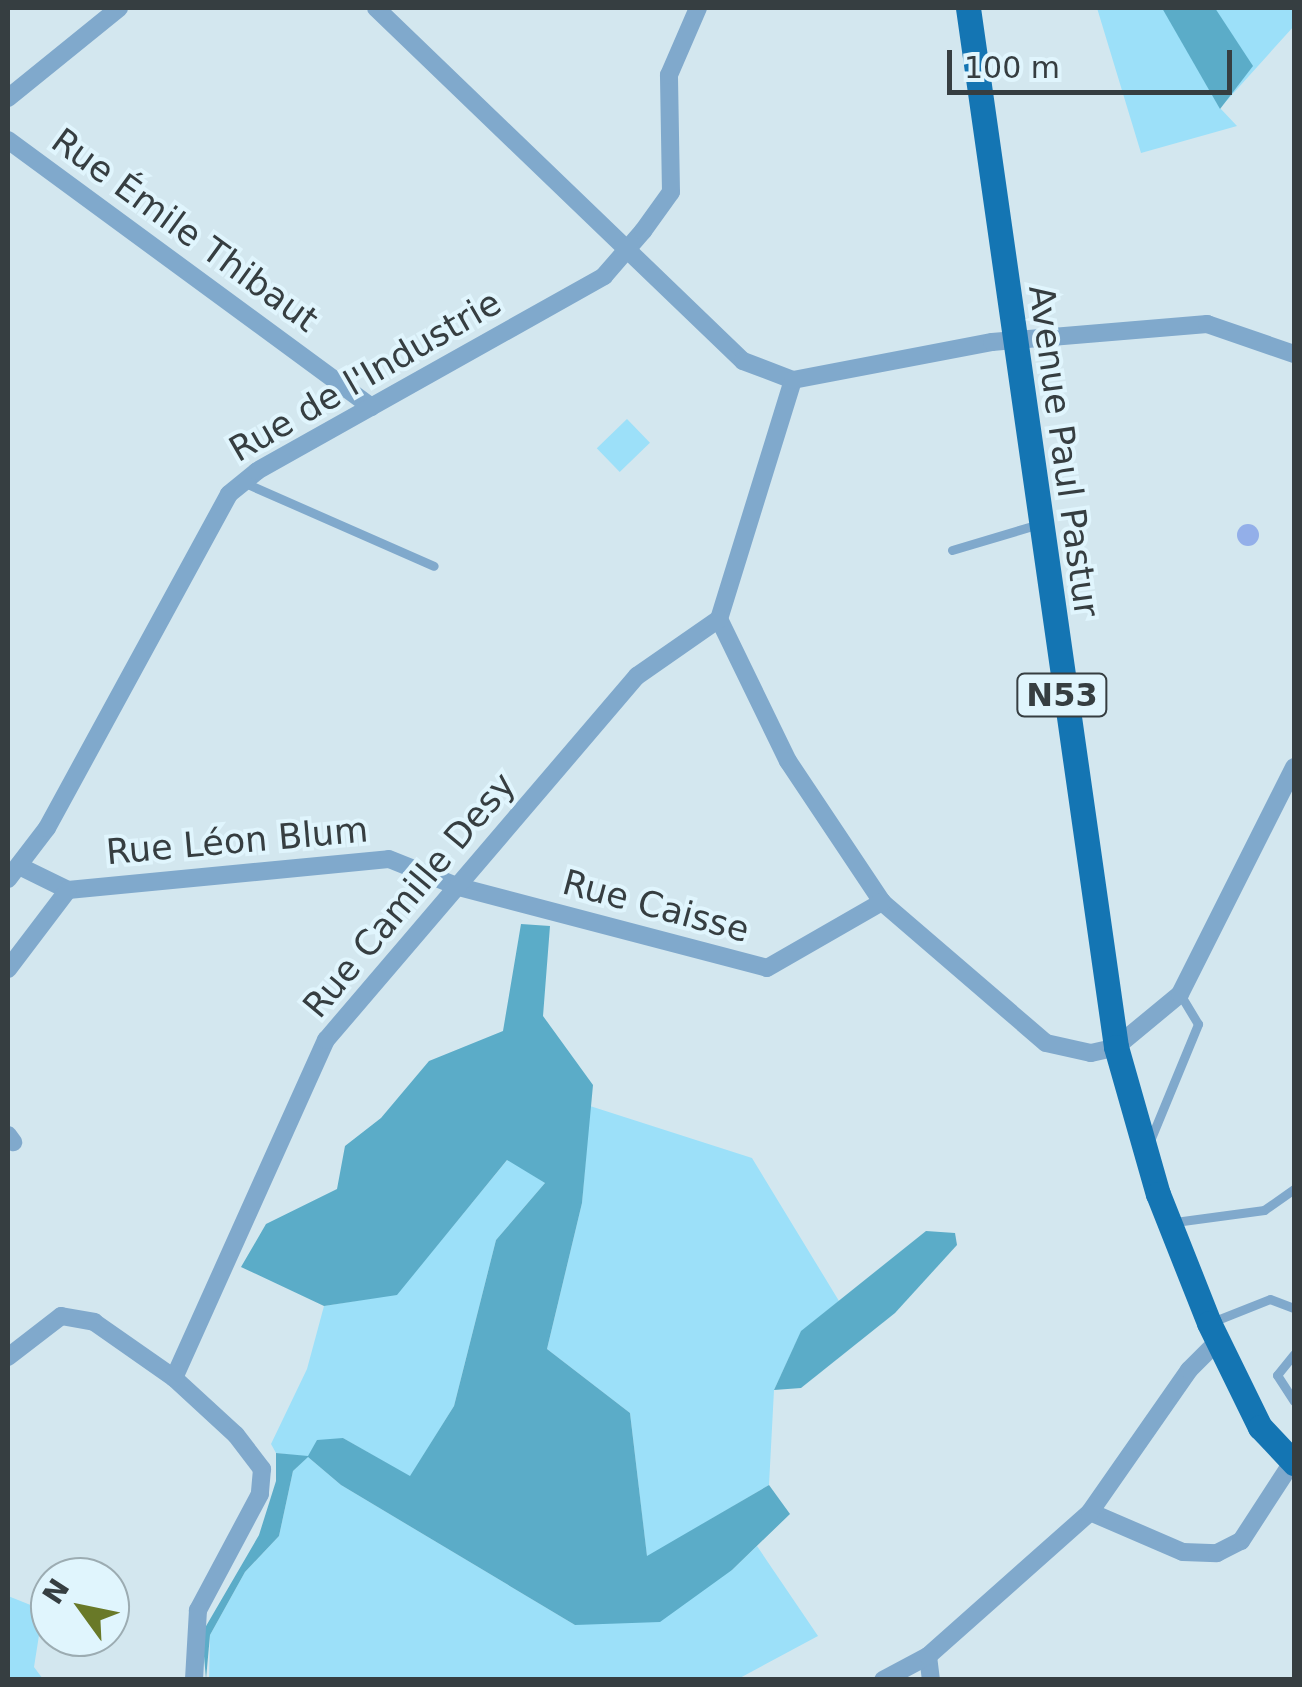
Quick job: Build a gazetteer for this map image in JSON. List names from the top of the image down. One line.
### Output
{"streets":{"main road":["Avenue Paul Pastur","N53"],"street":["Rue Émile Thibaut","Rue de l'Industrie","Rue Léon Blum","Rue Camille Desy","Rue Caisse"]},"crossings":[["Rue Émile Thibaut","Rue de l'Industrie"],["Rue de l'Industrie","Rue Léon Blum"],["Rue Léon Blum","Rue Camille Desy"],["Rue Léon Blum","Rue Caisse"],["Rue Camille Desy","Rue Caisse"]],"scale_bar":"100 m","north":"top left"}
